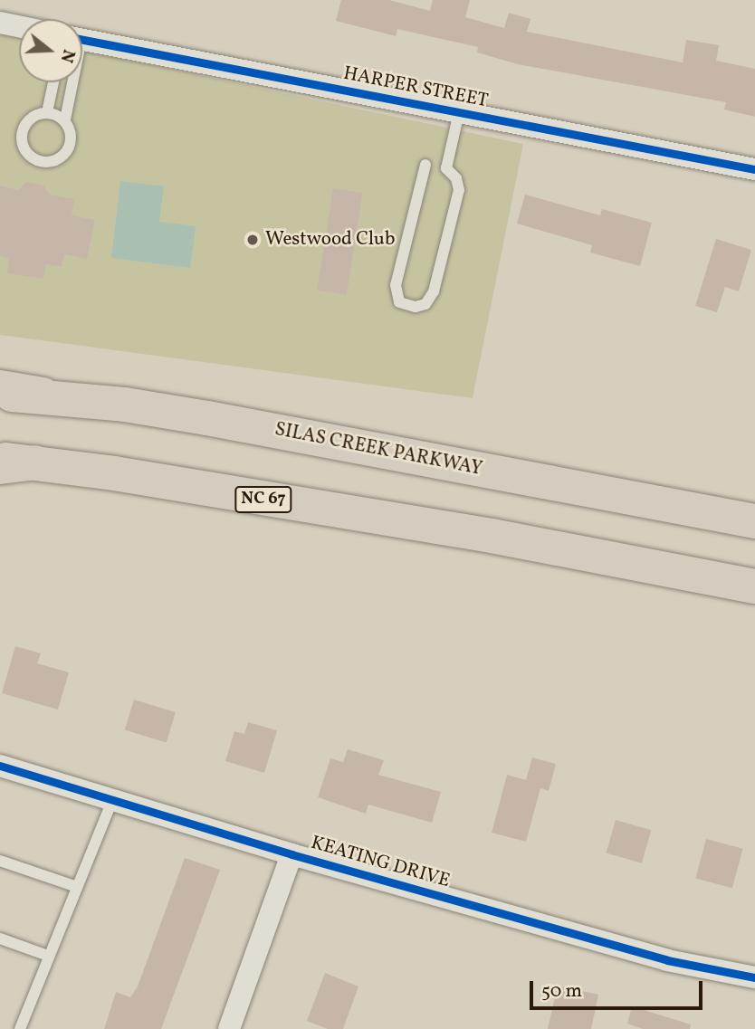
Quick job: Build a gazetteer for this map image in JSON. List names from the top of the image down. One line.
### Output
{"streets":{"main road":["SILAS CREEK PARKWAY","NC 67"],"street":["HARPER STREET","KEATING DRIVE"]},"places":["Westwood Club"],"scale_bar":"50 m","north":"right"}
